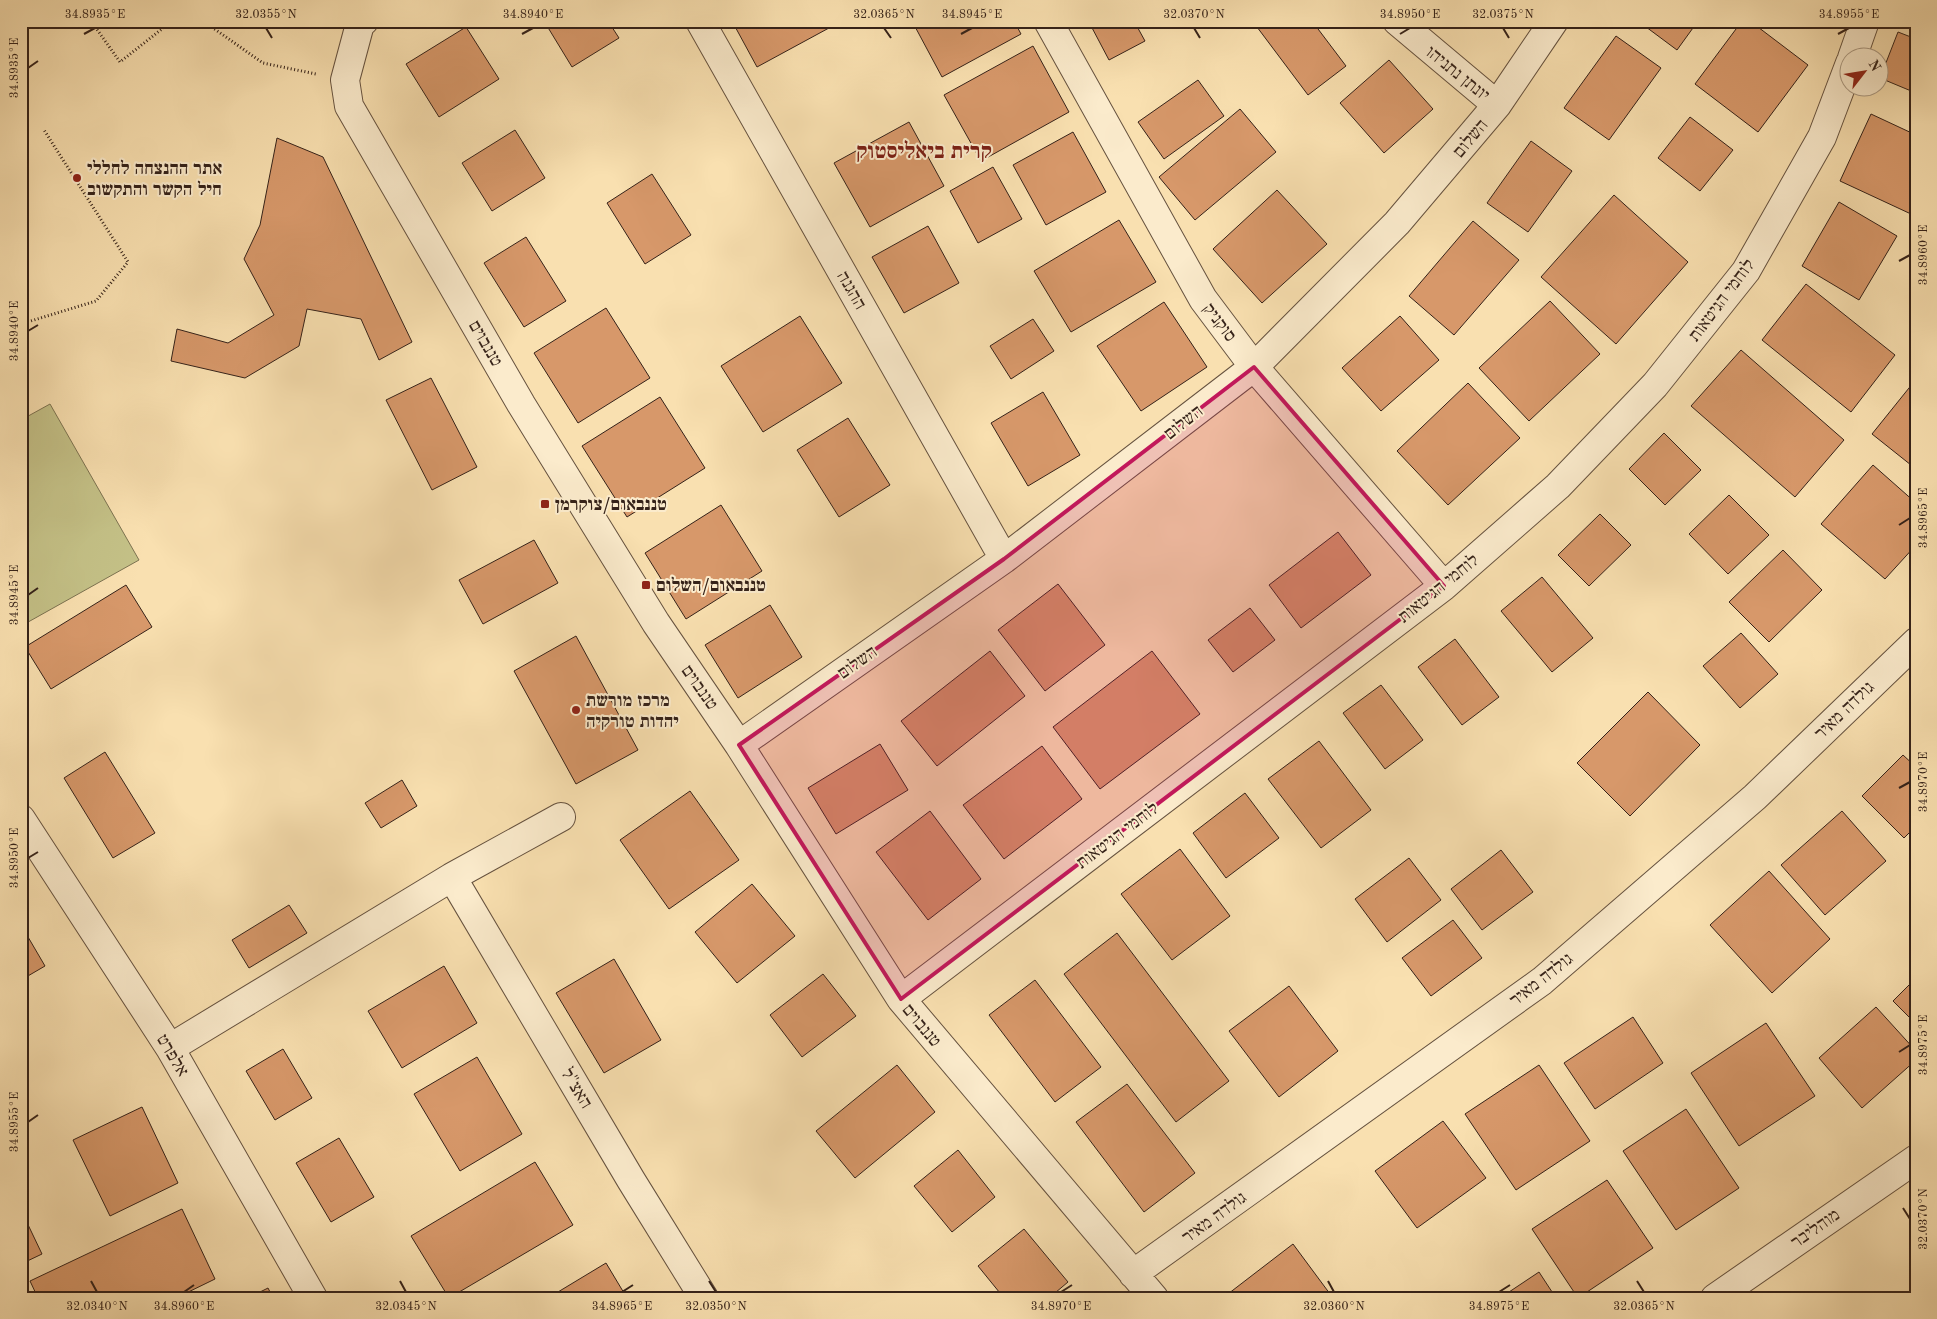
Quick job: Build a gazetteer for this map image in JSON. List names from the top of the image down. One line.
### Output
{"streets":{"street":["יונתן נתניהו","השלום","ההגנה","לוחמי הגיטאות","סוקניק","טננבוים","גולדה מאיר","אלפרט","האצ\"ל","מוהליבר"]},"crossings":[["יונתן נתניהו","השלום"],["השלום","ההגנה"],["השלום","סוקניק"],["השלום","טננבוים"],["לוחמי הגיטאות","סוקניק"],["לוחמי הגיטאות","טננבוים"],["טננבוים","גולדה מאיר"]],"districts":["קרית ביאליסטוק"],"places":{"other":["אתר ההנצחה לחללי חיל הקשר והתקשוב","מרכז מורשת יהדות טורקיה"],"transit":["טננבאום/צוקרמן","טננבאום/השלום"]},"north":"top right","coordinates":["34.8935°E","32.0355°N","34.8940°E","32.0365°N","34.8945°E","32.0370°N","34.8950°E","32.0375°N","34.8955°E","34.8960°E","34.8965°E","34.8970°E","34.8975°E","32.0340°N","32.0345°N","32.0350°N","32.0360°N"]}
